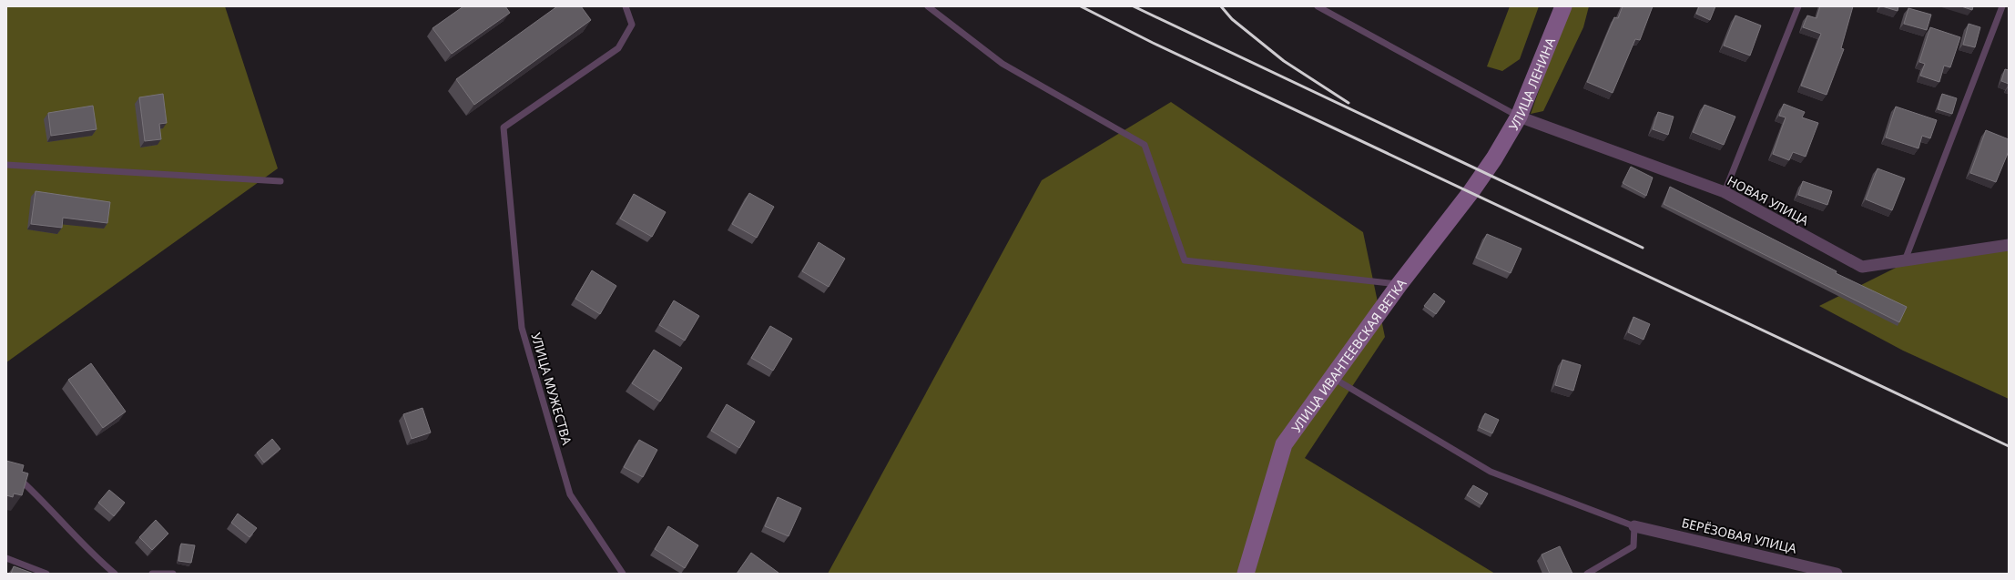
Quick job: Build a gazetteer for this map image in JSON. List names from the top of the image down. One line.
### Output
{"streets":{"main road":["УЛИЦА ЛЕНИНА","УЛИЦА ИВАНТЕЕВСКАЯ ВЕТКА"],"street":["НОВАЯ УЛИЦА","БЕРЁЗОВАЯ УЛИЦА"],"lane":["УЛИЦА МУЖЕСТВА"]},"crossings":[["УЛИЦА ЛЕНИНА","НОВАЯ УЛИЦА"],["УЛИЦА ЛЕНИНА","УЛИЦА ИВАНТЕЕВСКАЯ ВЕТКА"]]}
